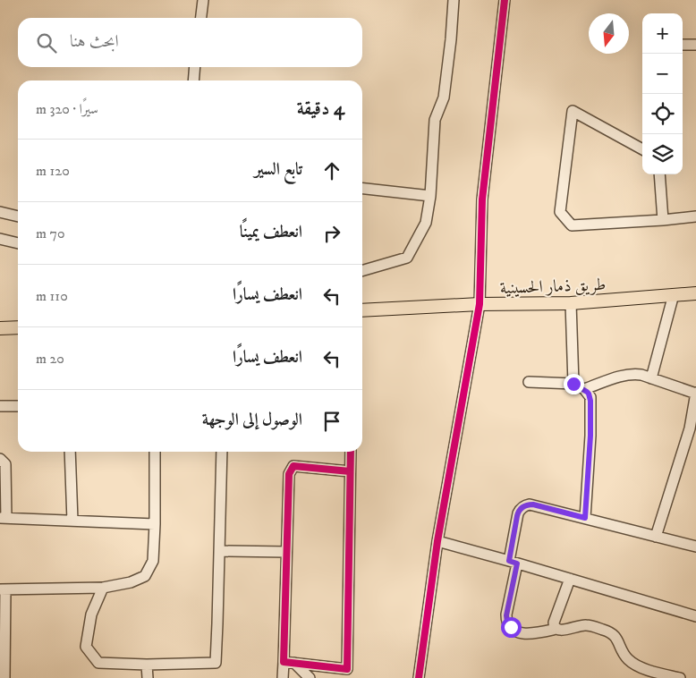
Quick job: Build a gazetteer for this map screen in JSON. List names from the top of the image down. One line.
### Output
{"streets":{"main road":["طريق ذمار الحسينية"]},"north":"bottom","page":{"map_buttons":["+","−"],"search":"ابحث هنا","heading":["4 دقيقة","سيرًا · 320 m"],"list":[["تابع السير","120 m"],["انعطف يمينًا","70 m"],["انعطف يسارًا","110 m"],["انعطف يسارًا","20 m"],"الوصول إلى الوجهة"]}}
